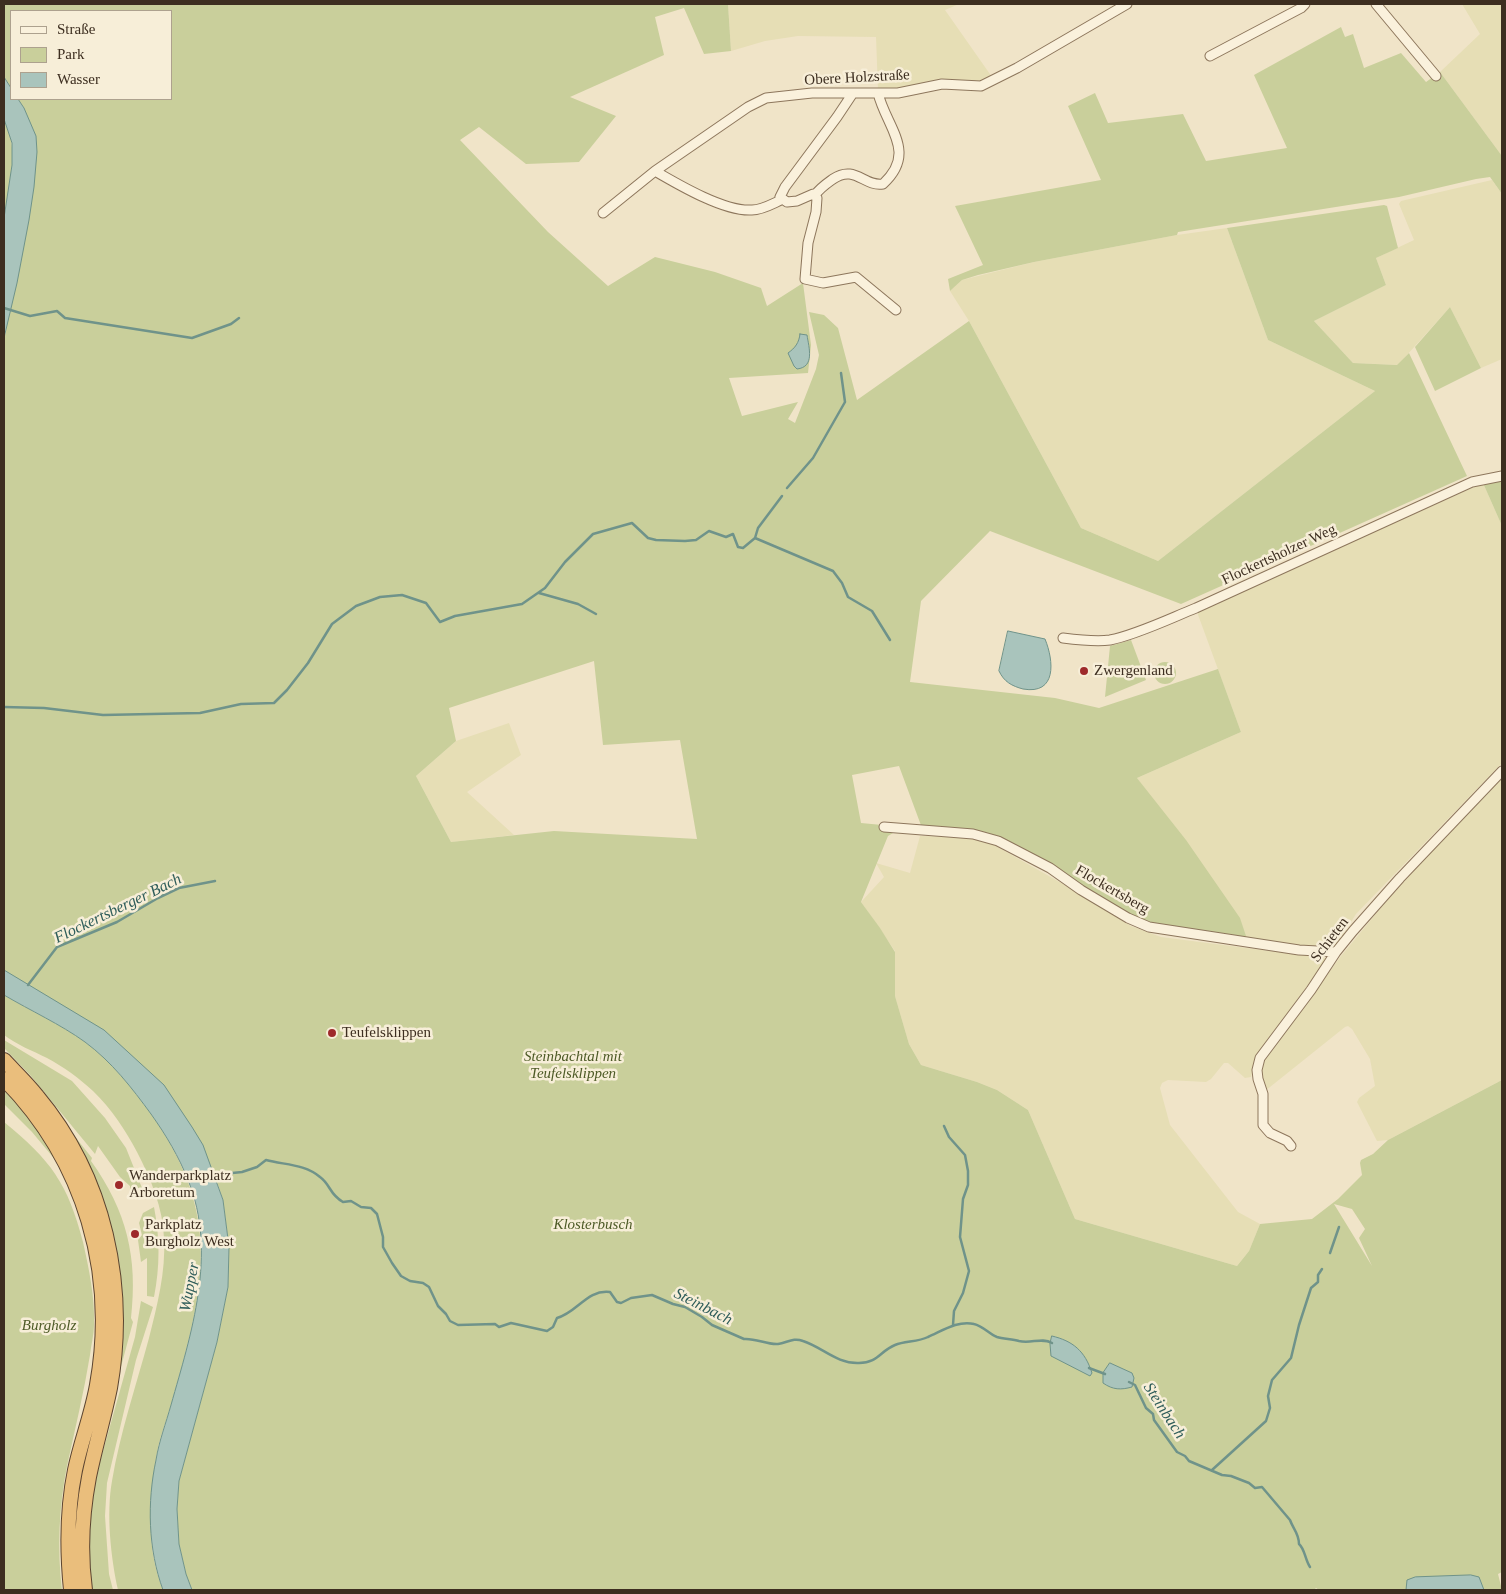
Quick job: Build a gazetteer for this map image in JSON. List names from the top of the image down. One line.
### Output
{"streets":{"street":["Obere Holzstraße","Flockertsholzer Weg","Flockertsberg","Schieten"]},"crossings":[["Flockertsberg","Schieten"]],"water":["Flockertsberger Bach","Wupper","Steinbach"],"parks":["Steinbachtal mit Teufelsklippen","Klosterbusch","Burgholz"],"places":["Zwergenland","Teufelsklippen","Wanderparkplatz Arboretum","Parkplatz Burgholz West"],"legend":["Straße","Park","Wasser"]}
